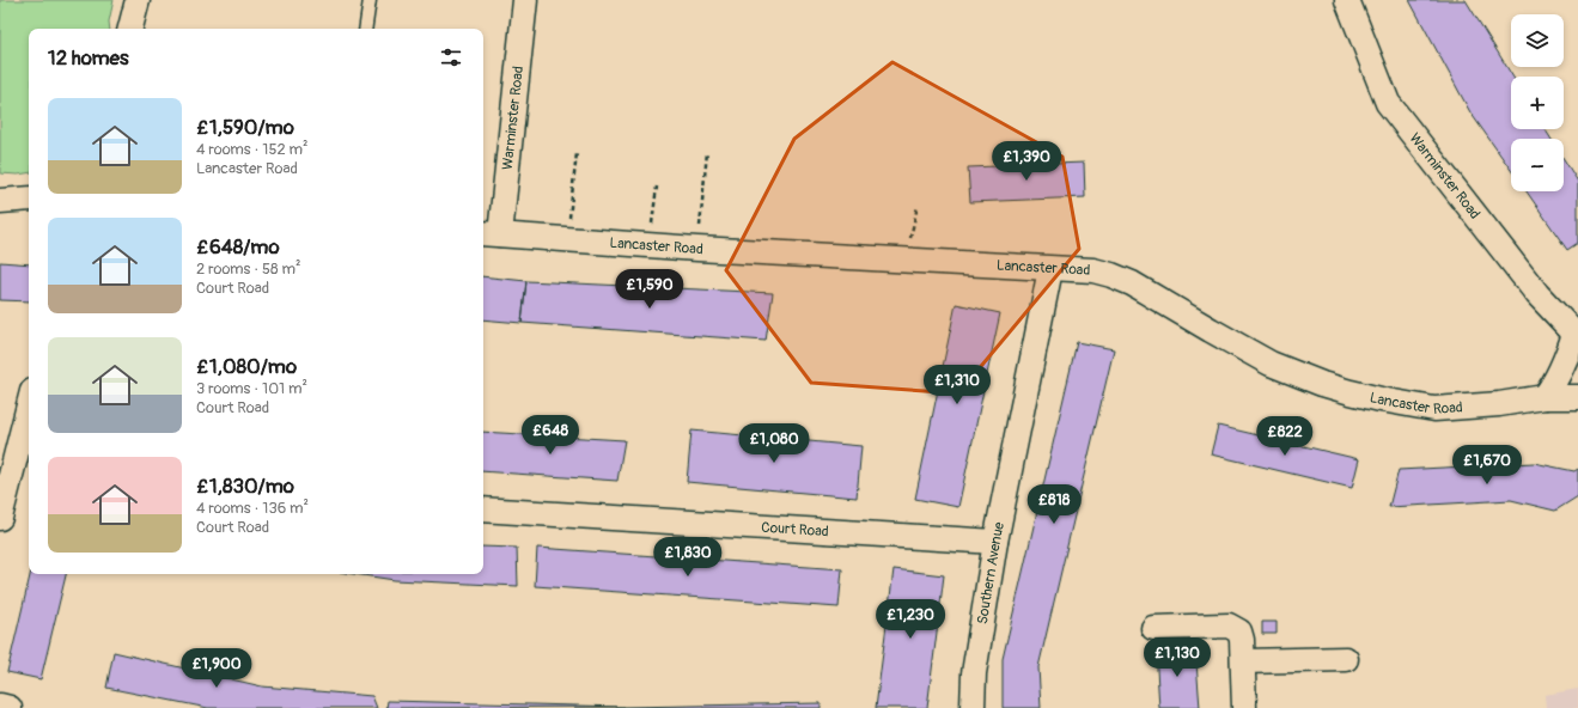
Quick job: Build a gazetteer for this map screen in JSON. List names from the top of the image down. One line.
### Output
{"streets":{"street":["Warminster Road","Lancaster Road","Court Road","Southern Avenue"]},"crossings":[["Warminster Road","Lancaster Road"],["Lancaster Road","Southern Avenue"],["Court Road","Southern Avenue"]],"page":{"map_buttons":["+","−"],"heading":"12 homes","list":[{"name":"£1,590/mo","note":"4 rooms · 152 m² · Lancaster Road"},{"name":"£648/mo","note":"2 rooms · 58 m² · Court Road"},{"name":"£1,080/mo","note":"3 rooms · 101 m² · Court Road"},{"name":"£1,830/mo","note":"4 rooms · 136 m² · Court Road"}],"price":["£1,390","£1,590","£1,310","£648","£822","£1,080","£1,670","£818","£1,830","£1,230","£1,130","£1,900"]}}
